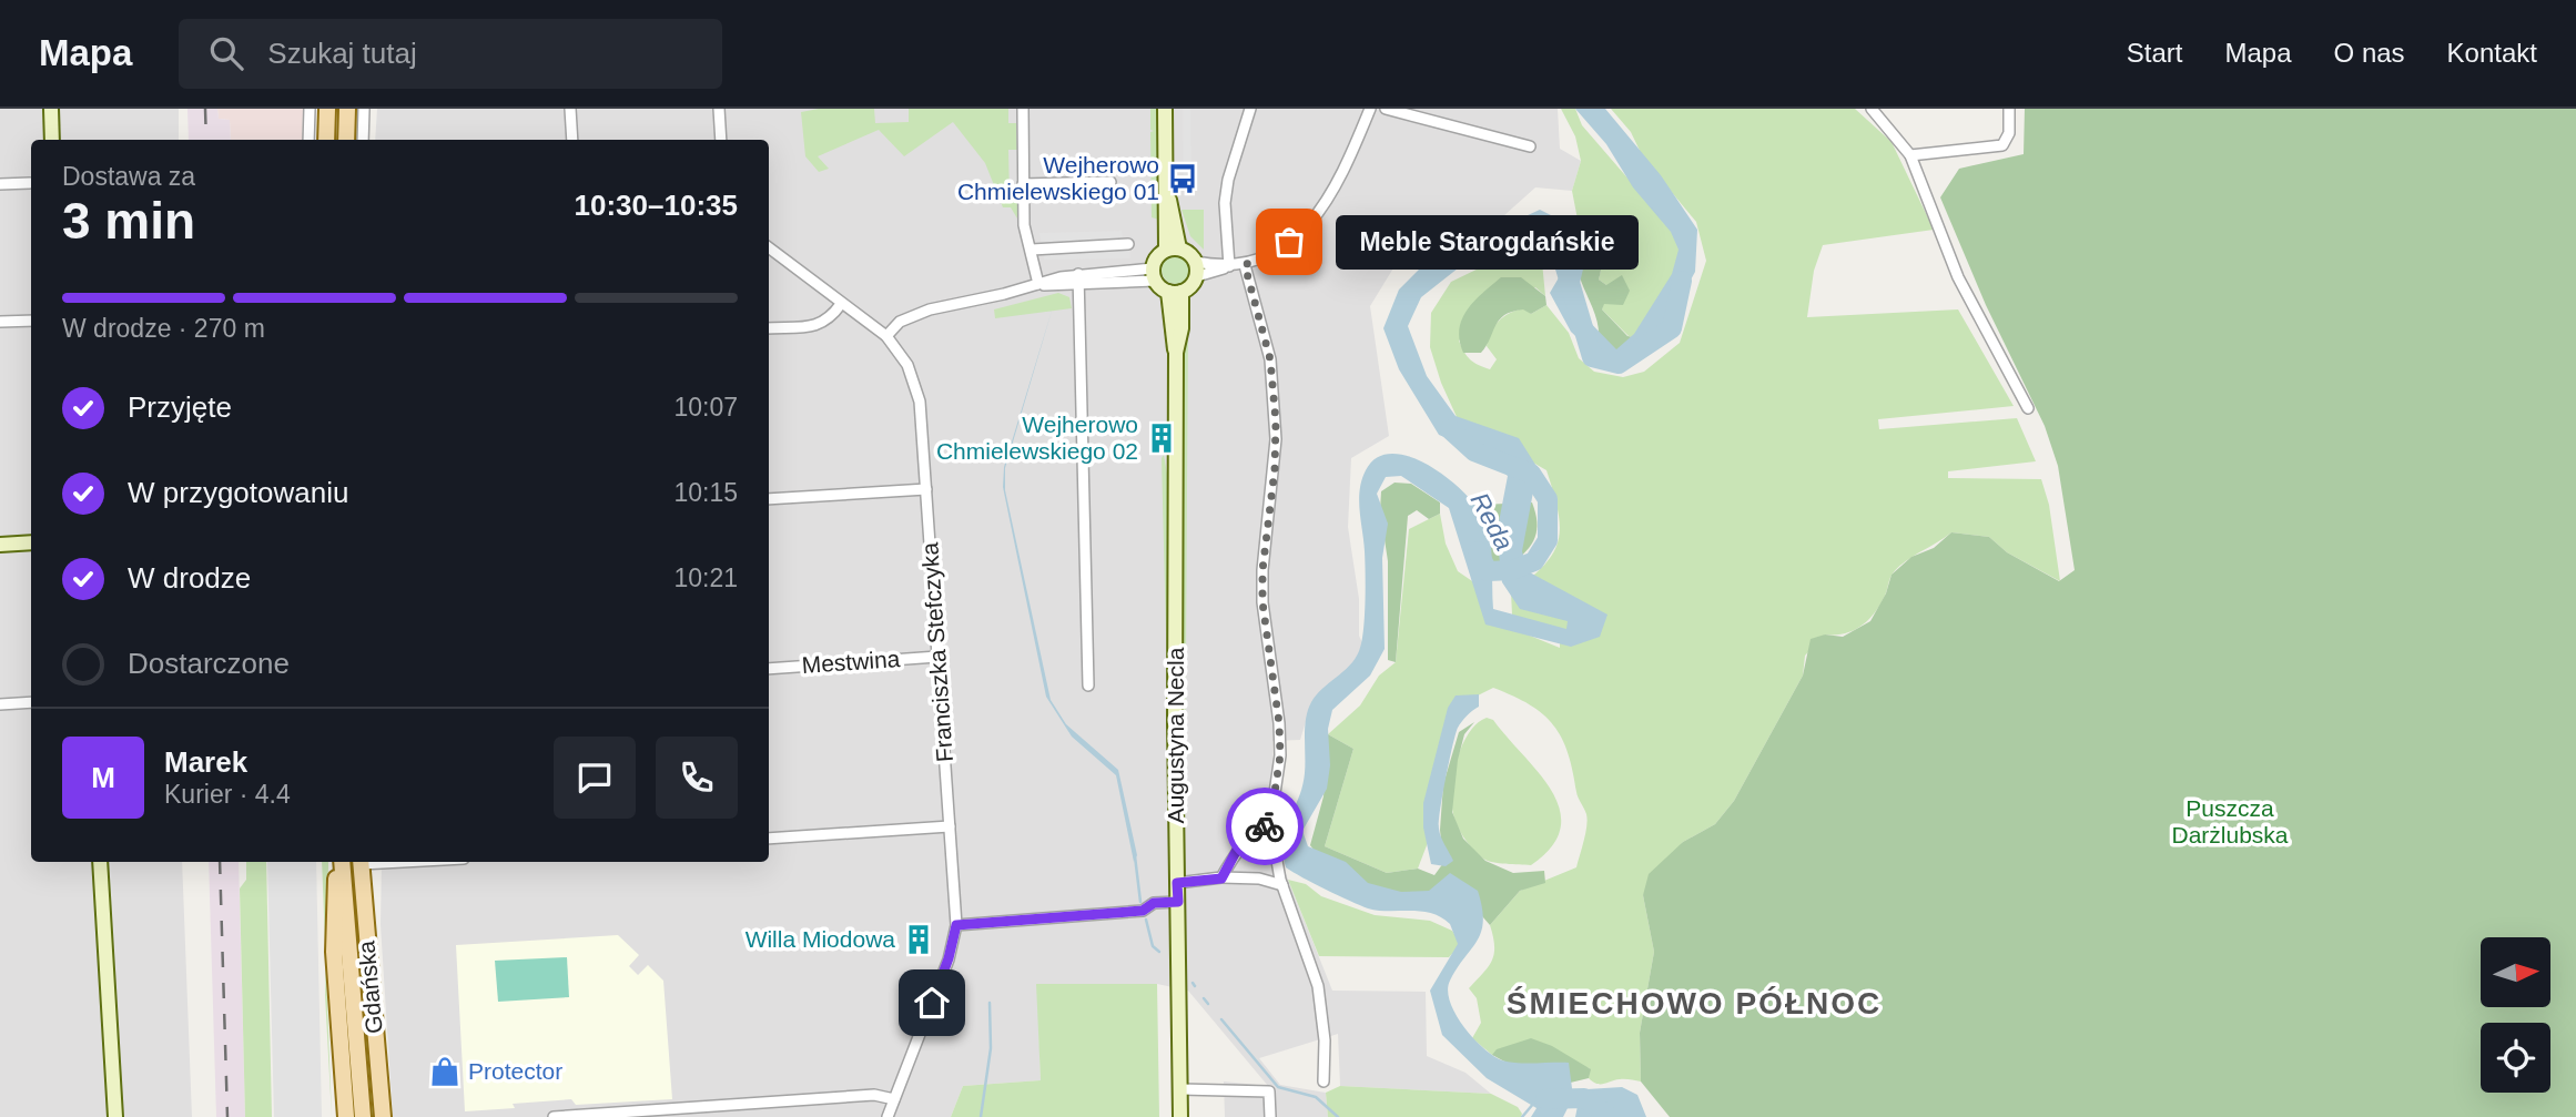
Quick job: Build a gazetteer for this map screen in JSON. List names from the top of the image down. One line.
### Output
{"streets":{"main road":["Augustyna Necla","Gdańska"],"street":["Franciszka Stefczyka","Mestwina"]},"crossings":[["Franciszka Stefczyka","Mestwina"]],"districts":["ŚMIECHOWO PÓŁNOC"],"water":["Reda"],"parks":["Puszcza Darżlubska"],"places":{"bus stop":["Wejherowo Chmielewskiego 01"],"other":["Meble Starogdańskie"],"building":["Wejherowo Chmielewskiego 02","Willa Miodowa"],"shop":["Protector"]},"north":"right","page":{"header":"Mapa","search":"Szukaj tutaj","nav":["Start","Mapa","O nas","Kontakt"],"heading":["3 min","Dostawa za","10:30–10:35"],"panel":["Marek","Kurier · 4.4"],"bubble":"Meble Starogdańskie","bar":"W drodze · 270 m","list":[["Przyjęte","10:07"],["W przygotowaniu","10:15"],["W drodze","10:21"],"Dostarczone"],"round":"M"}}
